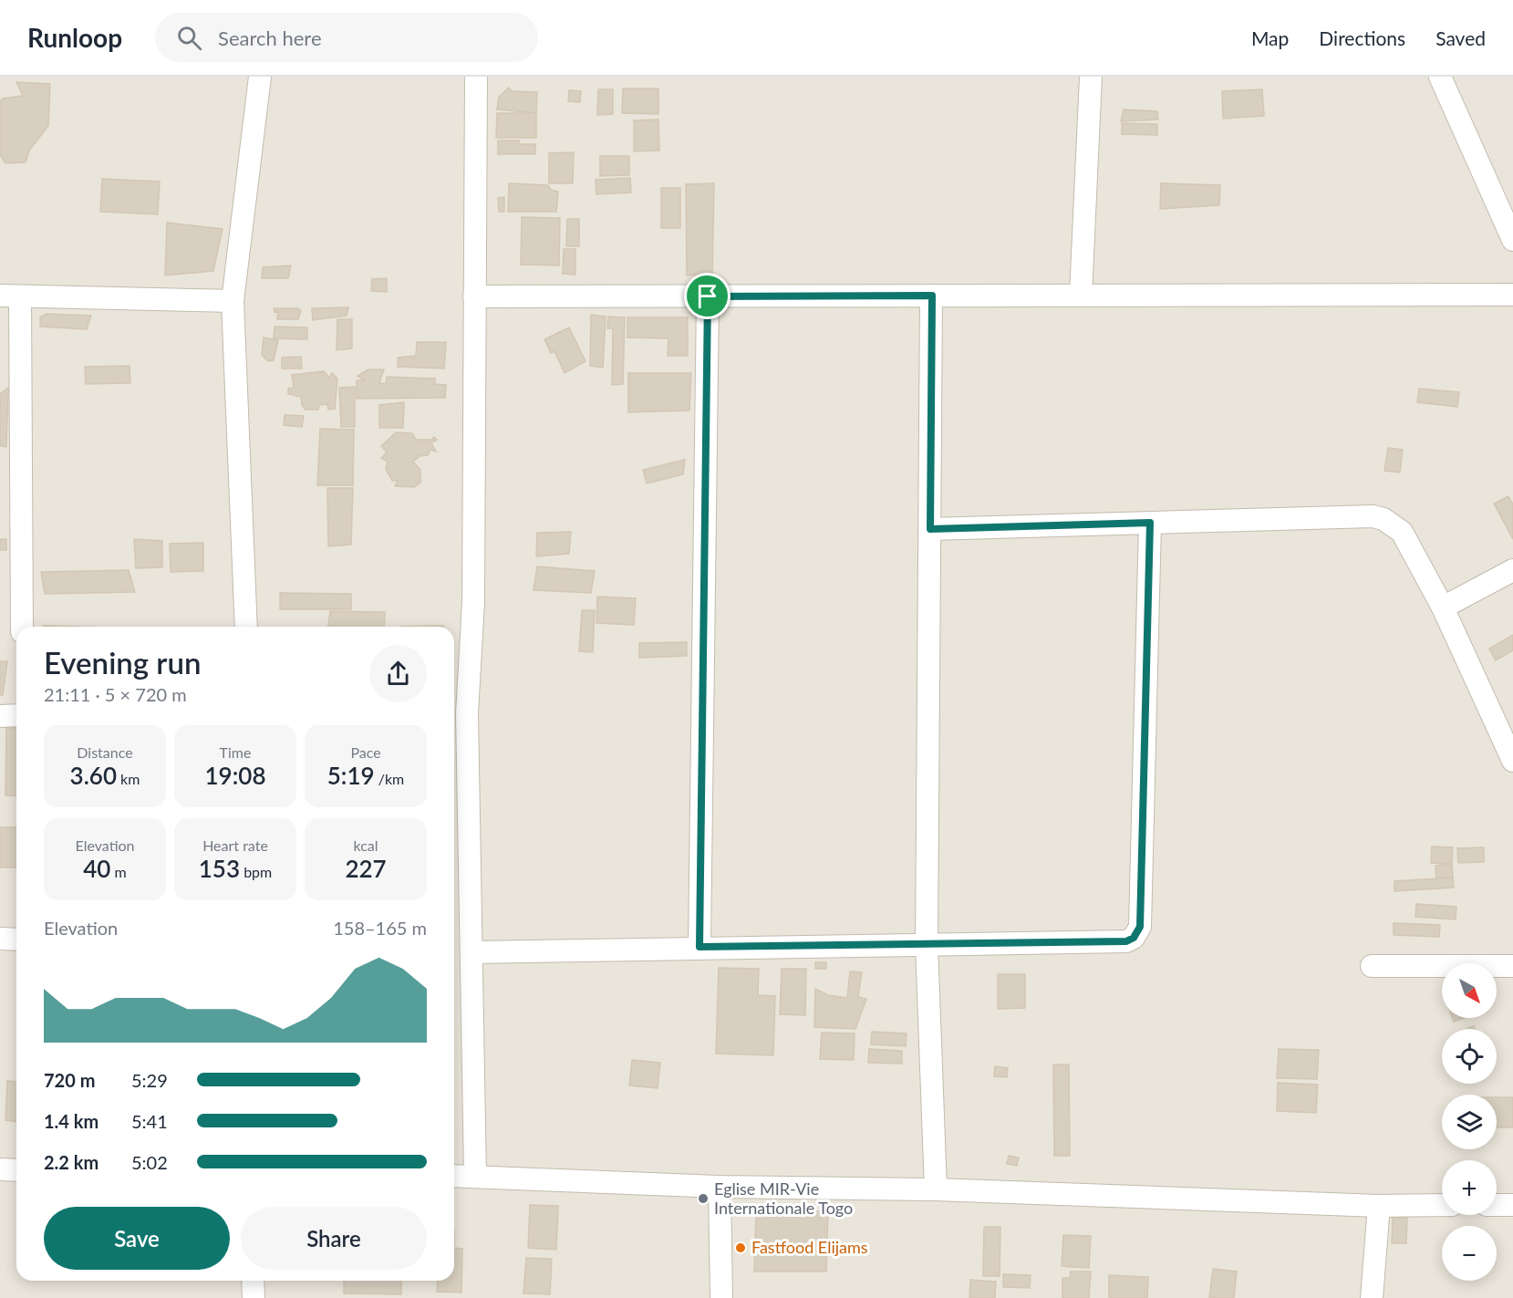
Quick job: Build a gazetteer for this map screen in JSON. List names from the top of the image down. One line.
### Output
{"places":["Eglise MIR-Vie Internationale Togo","Fastfood Elijams"],"north":"bottom right","page":{"header":"Runloop","search":"Search here","nav":["Map","Directions","Saved"],"heading":["Evening run","21:11 · 5 × 720 m"],"stats":[["Distance","3.60 km"],["Time","19:08"],["Pace","5:19 /km"],["Elevation","40 m"],["Heart rate","153 bpm"],["kcal","227"]],"chart":["Elevation","158–165 m"],"map_buttons":["+","−"],"list":[{"name":"720 m","note":"5:29"},{"name":"1.4 km","note":"5:41"},{"name":"2.2 km","note":"5:02"}],"buttons":["Save","Share"]}}
